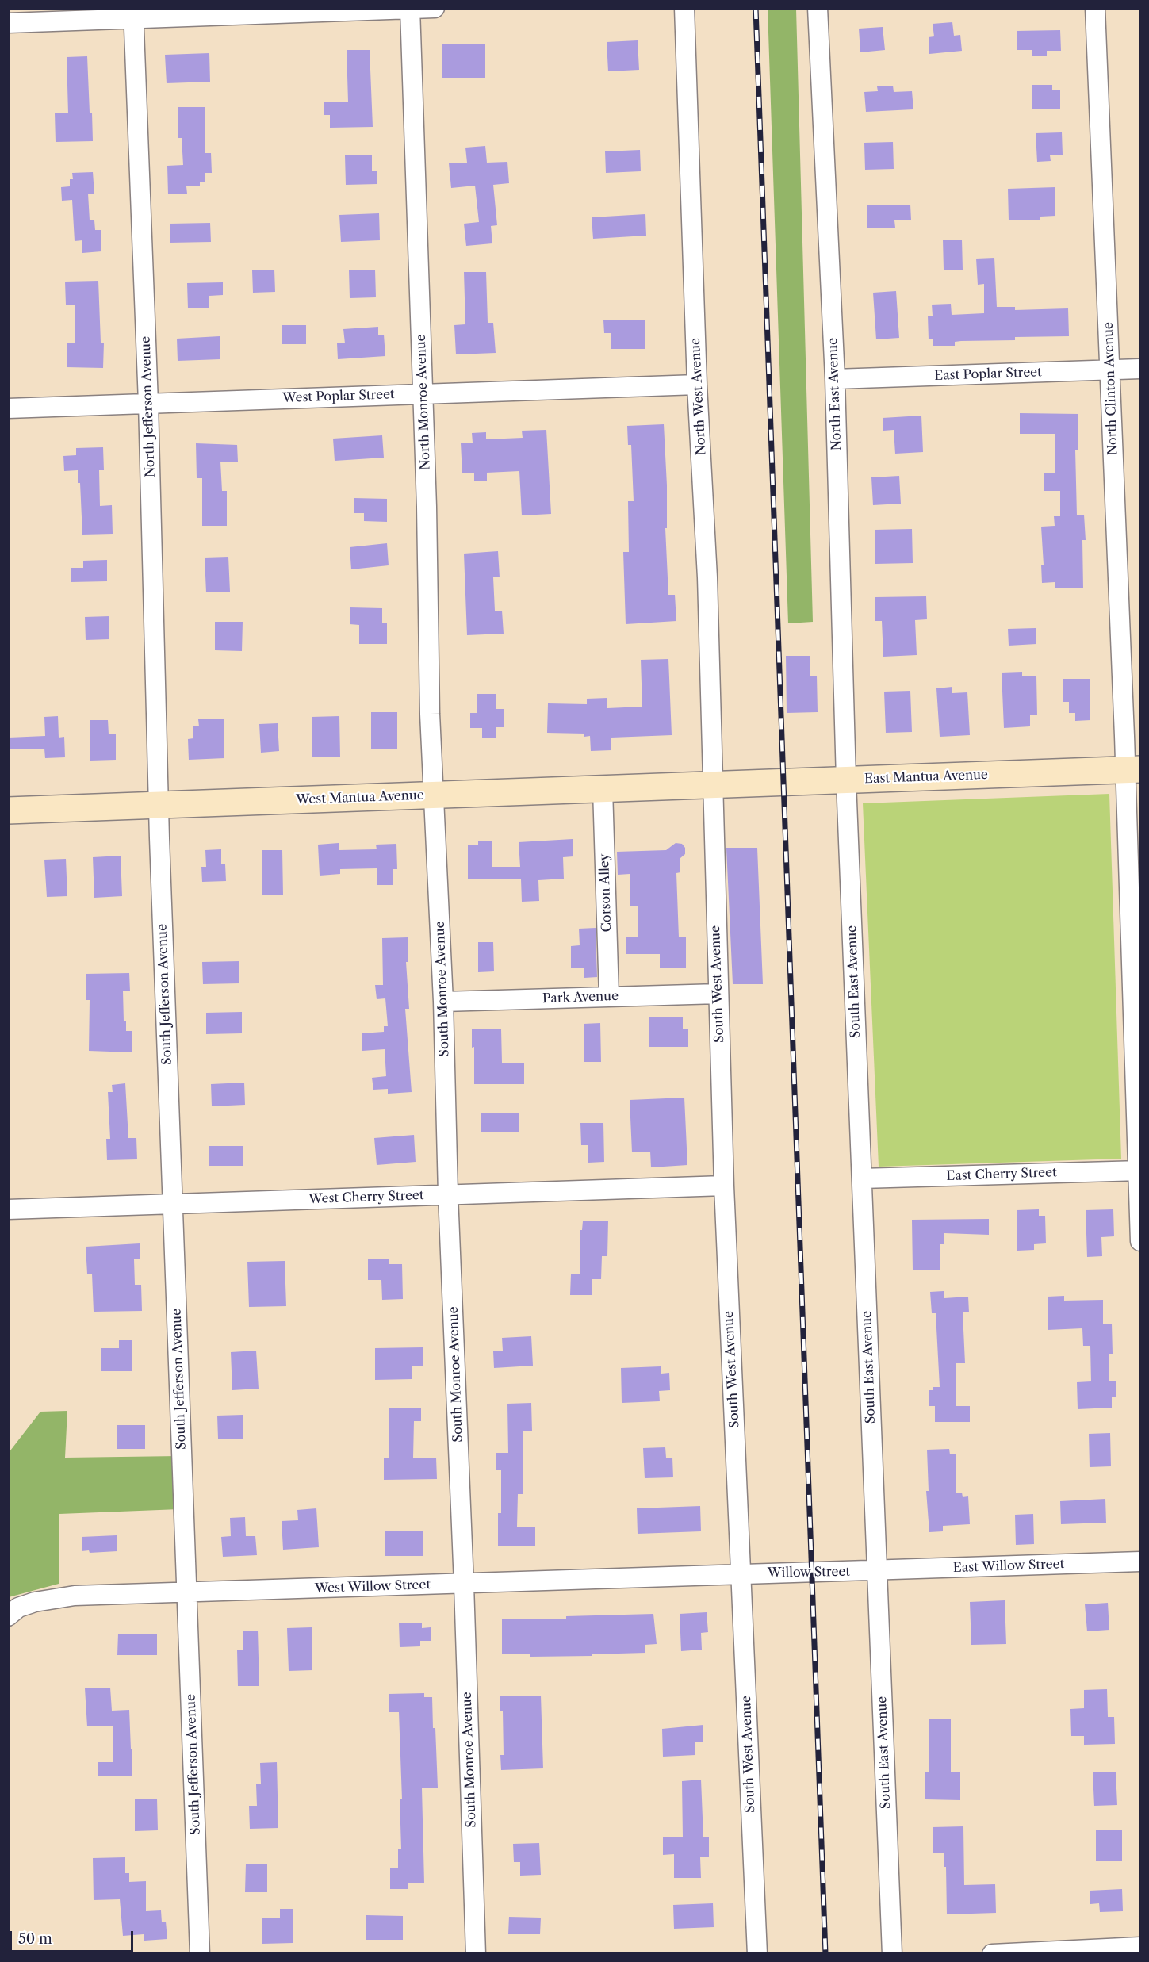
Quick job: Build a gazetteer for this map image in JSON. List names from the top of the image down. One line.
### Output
{"streets":{"street":["East Poplar Street","North Clinton Avenue","North East Avenue","West Poplar Street","North West Avenue","North Monroe Avenue","North Jefferson Avenue","East Mantua Avenue","West Mantua Avenue","Corson Alley","South East Avenue","South West Avenue","South Monroe Avenue","South Jefferson Avenue","Park Avenue","East Cherry Street","West Cherry Street","East Willow Street","Willow Street","West Willow Street"]},"crossings":[["East Poplar Street","North Clinton Avenue"],["East Poplar Street","North East Avenue"],["North Clinton Avenue","East Mantua Avenue"],["North Clinton Avenue","East Cherry Street"],["North East Avenue","East Mantua Avenue"],["North East Avenue","South East Avenue"],["West Poplar Street","North West Avenue"],["West Poplar Street","North Monroe Avenue"],["West Poplar Street","North Jefferson Avenue"],["North West Avenue","East Mantua Avenue"],["North West Avenue","West Mantua Avenue"],["North West Avenue","South West Avenue"],["North Monroe Avenue","West Mantua Avenue"],["North Monroe Avenue","South Monroe Avenue"],["North Jefferson Avenue","West Mantua Avenue"],["North Jefferson Avenue","South Jefferson Avenue"],["East Mantua Avenue","West Mantua Avenue"],["East Mantua Avenue","South East Avenue"],["East Mantua Avenue","South West Avenue"],["West Mantua Avenue","Corson Alley"],["West Mantua Avenue","South West Avenue"],["West Mantua Avenue","South Monroe Avenue"],["West Mantua Avenue","South Jefferson Avenue"],["Corson Alley","Park Avenue"],["South East Avenue","East Cherry Street"],["South East Avenue","East Willow Street"],["South East Avenue","Willow Street"],["South West Avenue","Park Avenue"],["South West Avenue","West Cherry Street"],["South West Avenue","Willow Street"],["South West Avenue","West Willow Street"],["South Monroe Avenue","Park Avenue"],["South Monroe Avenue","West Cherry Street"],["South Monroe Avenue","West Willow Street"],["South Jefferson Avenue","West Cherry Street"],["South Jefferson Avenue","West Willow Street"],["East Willow Street","Willow Street"],["Willow Street","West Willow Street"]],"scale_bar":"50 m"}
